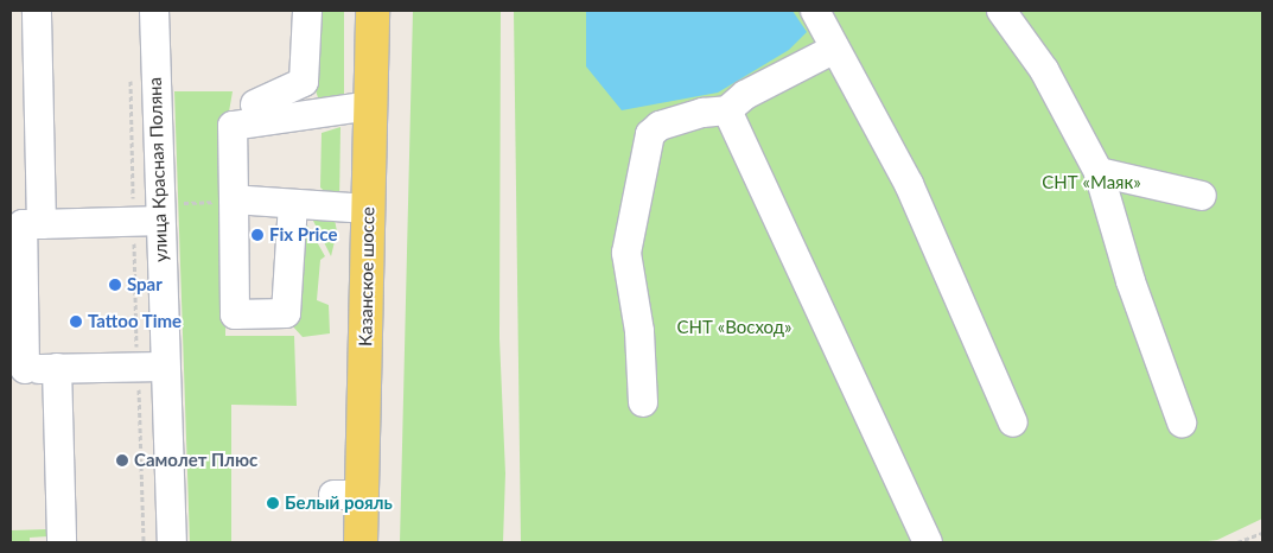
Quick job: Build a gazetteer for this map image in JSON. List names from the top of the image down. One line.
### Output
{"streets":{"main road":["Казанское шоссе"],"street":["улица Красная Поляна"]},"parks":["СНТ «Маяк»","СНТ «Восход»"],"places":["Fix Price","Spar","Tattoo Time","Самолет Плюс","Белый рояль"]}
